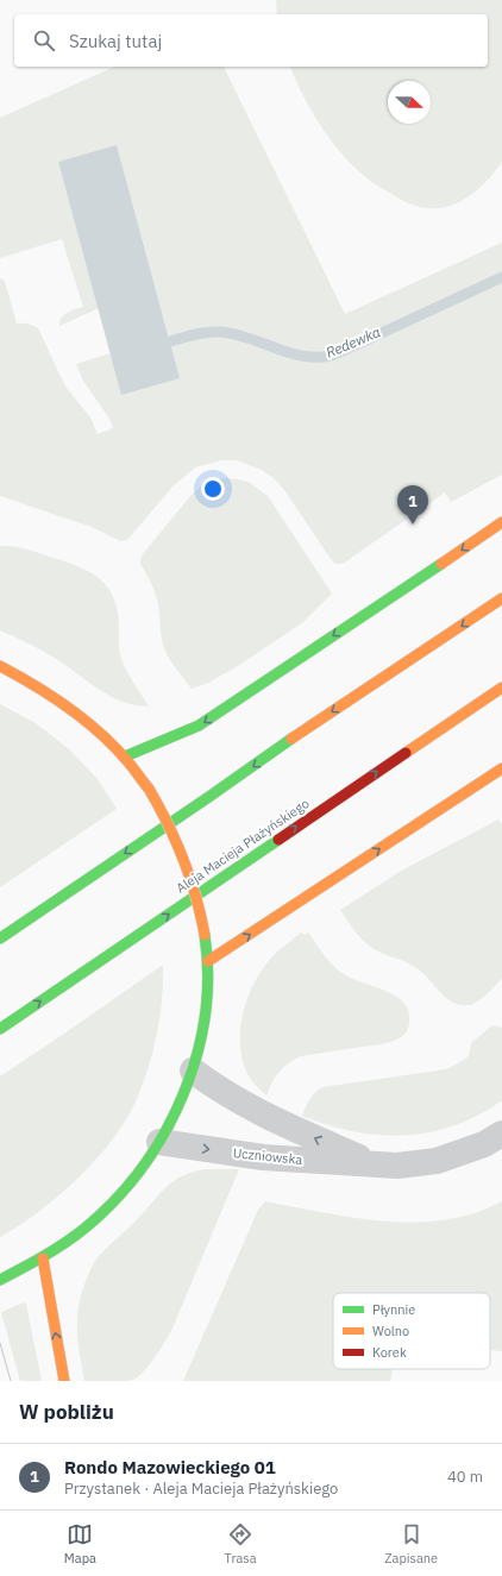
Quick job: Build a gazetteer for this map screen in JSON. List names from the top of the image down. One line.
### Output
{"streets":{"main road":["Aleja Macieja Płażyńskiego"],"street":["Uczniowska"]},"water":["Redewka"],"legend":["Płynnie","Wolno","Korek"],"north":"right","page":{"search":"Szukaj tutaj","pins":"1","heading":"W pobliżu","list":[{"mark":"1","name":"Rondo Mazowieckiego 01","note":"Przystanek · Aleja Macieja Płażyńskiego","value":"40 m"}],"nav":["Mapa","Trasa","Zapisane"]}}
